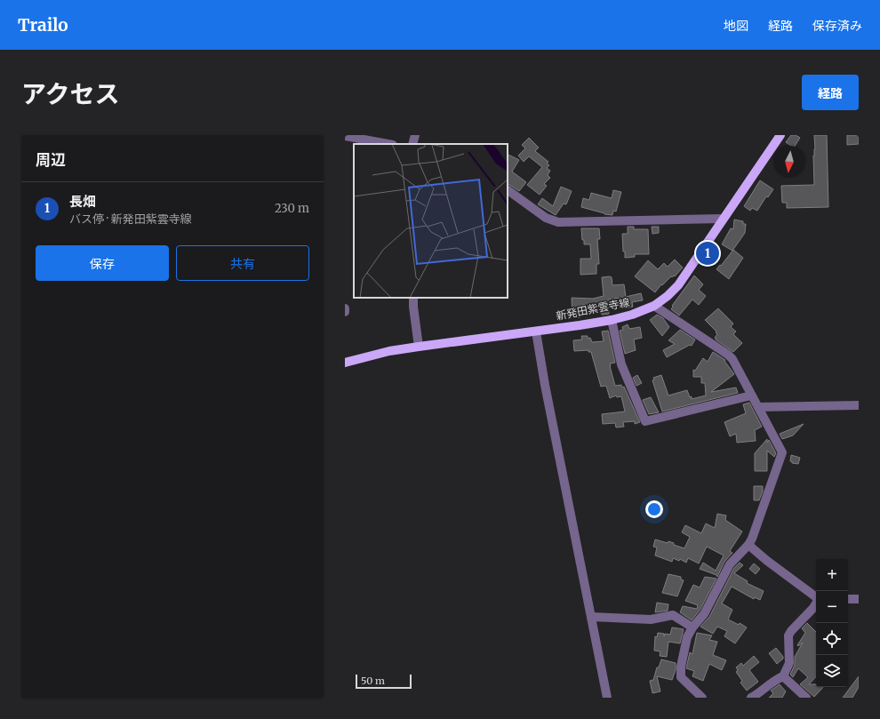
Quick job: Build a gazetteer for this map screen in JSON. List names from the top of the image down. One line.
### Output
{"streets":{"main road":["新発田紫雲寺線"]},"scale_bar":"50 m","north":"bottom","page":{"header":"Trailo","nav":["地図","経路","保存済み"],"title":"アクセス","buttons":["経路",["保存","共有"]],"heading":"周辺","list":[{"mark":"1","name":"長畑","note":"バス停 · 新発田紫雲寺線","value":"230 m"}],"pins":"1","map_buttons":["+","−"],"scale":"50 m"}}
